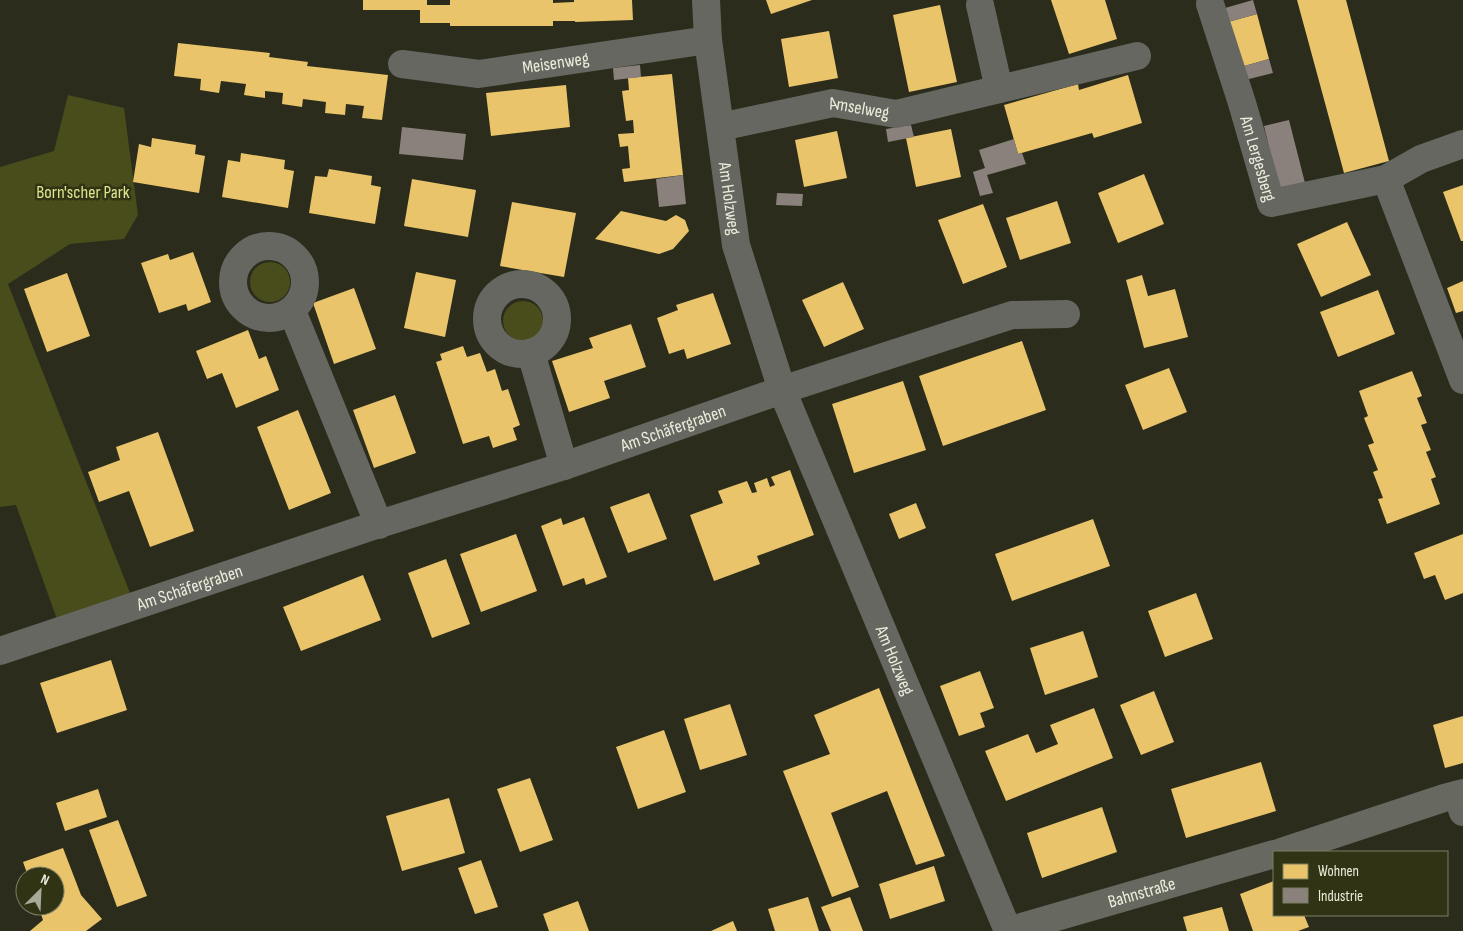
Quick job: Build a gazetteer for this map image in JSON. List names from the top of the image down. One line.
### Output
{"streets":{"street":["Meisenweg","Amselweg","Am Lergesberg","Am Holzweg","Am Schäfergraben","Bahnstraße"]},"crossings":[["Meisenweg","Am Holzweg"],["Amselweg","Am Holzweg"],["Am Holzweg","Am Schäfergraben"],["Am Holzweg","Bahnstraße"]],"parks":["Born'scher Park"],"legend":["Wohnen","Industrie"],"north":"top right"}
